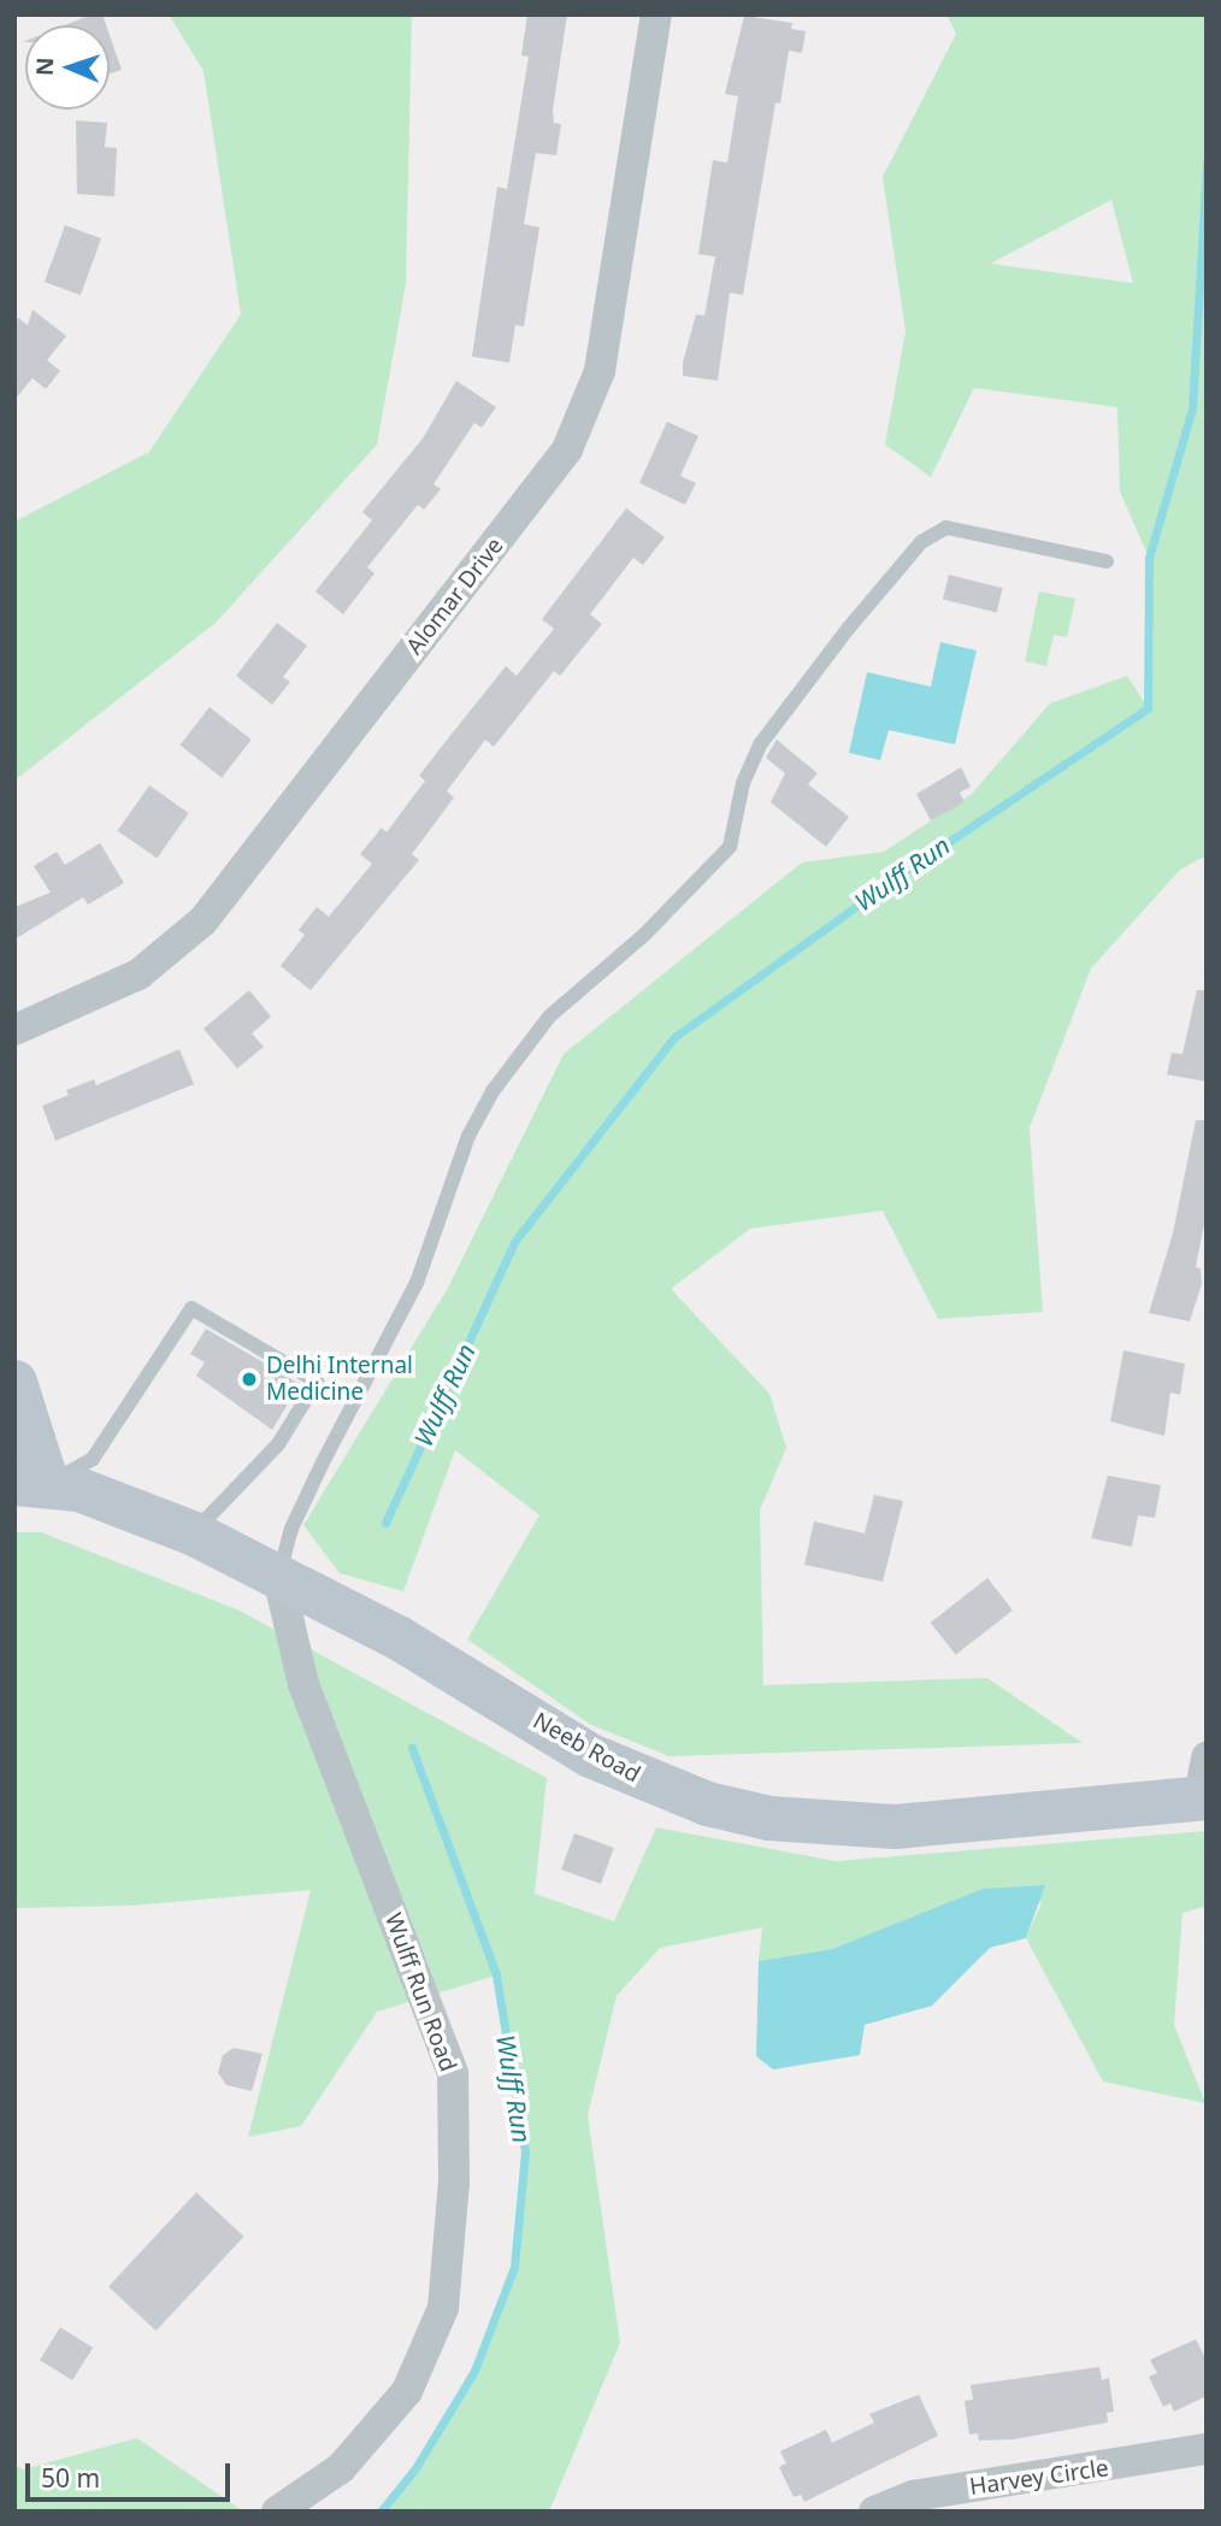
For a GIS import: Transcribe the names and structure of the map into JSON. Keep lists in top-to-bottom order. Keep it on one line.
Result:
{"streets":{"street":["Alomar Drive","Neeb Road","Wulff Run Road","Harvey Circle"]},"crossings":[["Neeb Road","Wulff Run Road"]],"water":["Wulff Run"],"places":["Delhi Internal Medicine"],"scale_bar":"50 m","north":"left"}
